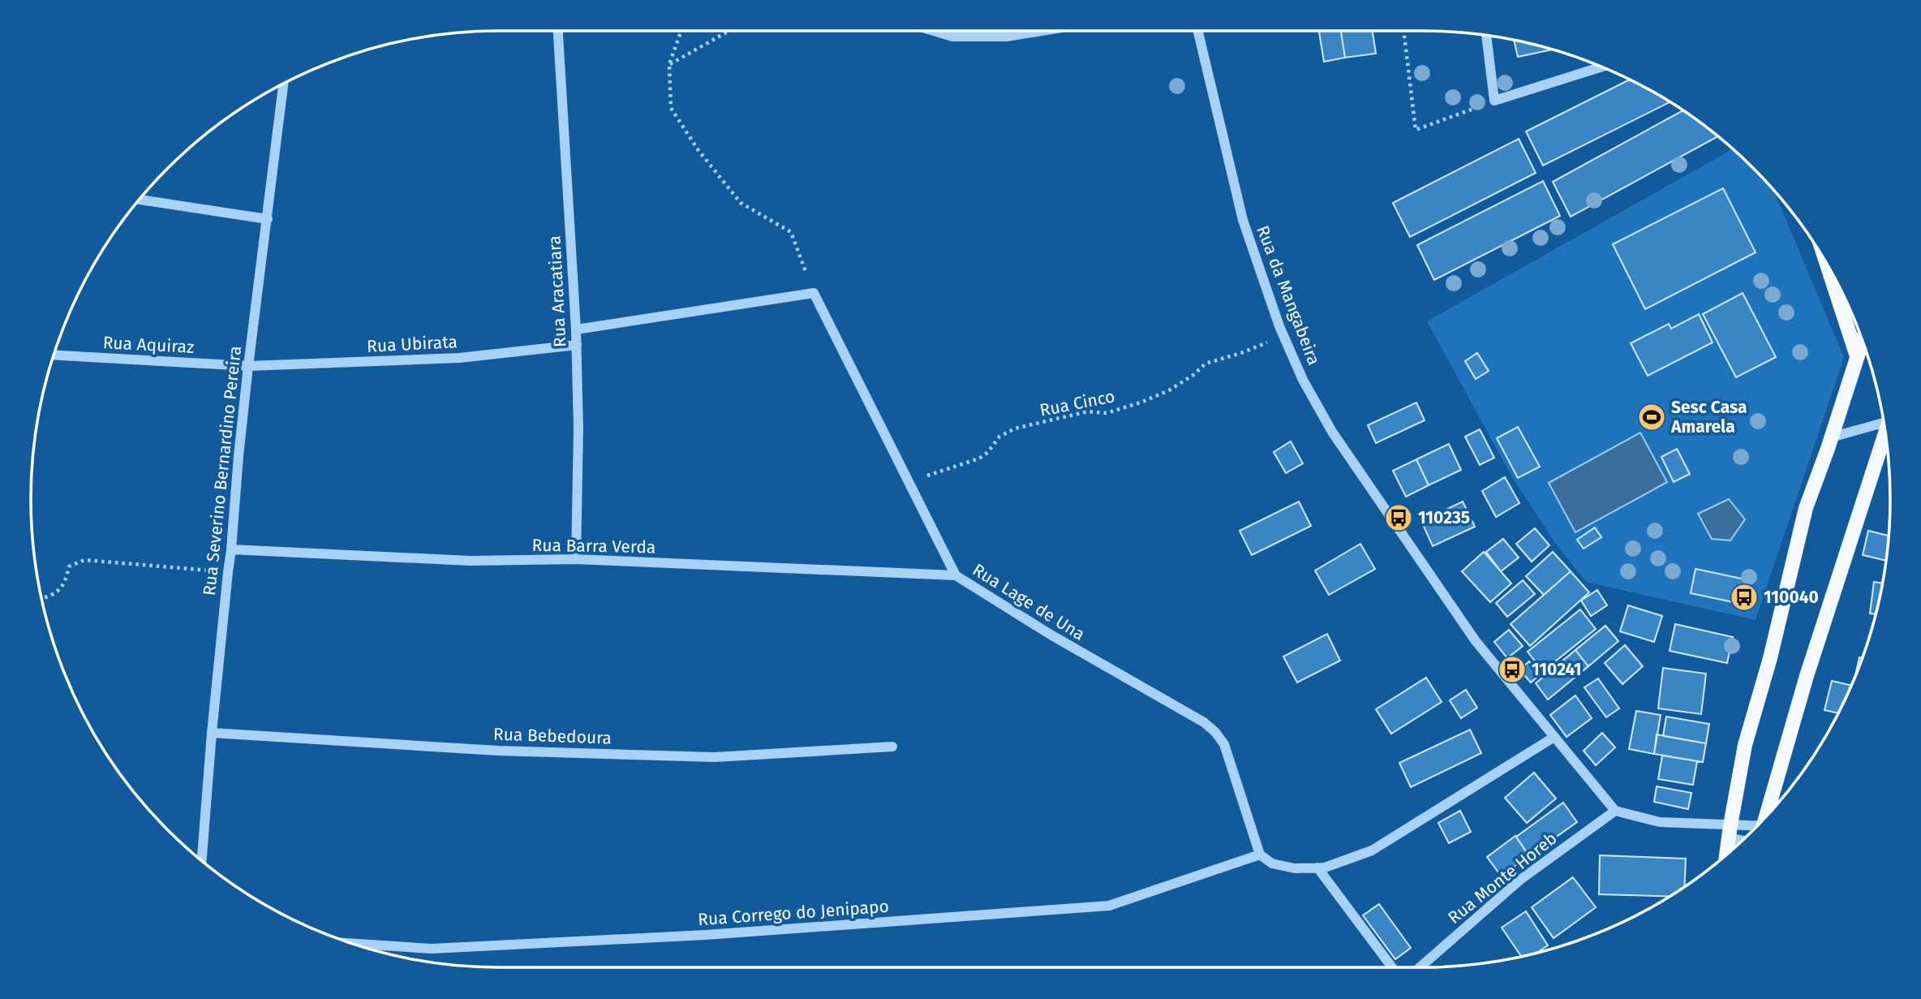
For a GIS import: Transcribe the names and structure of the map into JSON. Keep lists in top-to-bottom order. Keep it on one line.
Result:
{"streets":{"street":["Rua Aracatiara","Rua da Mangabeira","Rua Ubirata","Rua Aquiraz","Rua Severino Bernardino Pereira","Rua Barra Verda","Rua Lage de Una","Rua Bebedoura","Rua Monte Horeb","Rua Corrego do Jenipapo"],"path":["Rua Cinco"]},"crossings":[["Rua Aracatiara","Rua Ubirata"],["Rua Aracatiara","Rua Barra Verda"],["Rua da Mangabeira","Rua Cinco"],["Rua da Mangabeira","Rua Monte Horeb"],["Rua Ubirata","Rua Aquiraz"],["Rua Ubirata","Rua Severino Bernardino Pereira"],["Rua Aquiraz","Rua Severino Bernardino Pereira"],["Rua Cinco","Rua Lage de Una"],["Rua Severino Bernardino Pereira","Rua Barra Verda"],["Rua Severino Bernardino Pereira","Rua Bebedoura"],["Rua Barra Verda","Rua Lage de Una"],["Rua Lage de Una","Rua Corrego do Jenipapo"]],"places":{"sports":["Sesc Casa Amarela"],"bus stop":["110235","110040","110241"]}}
